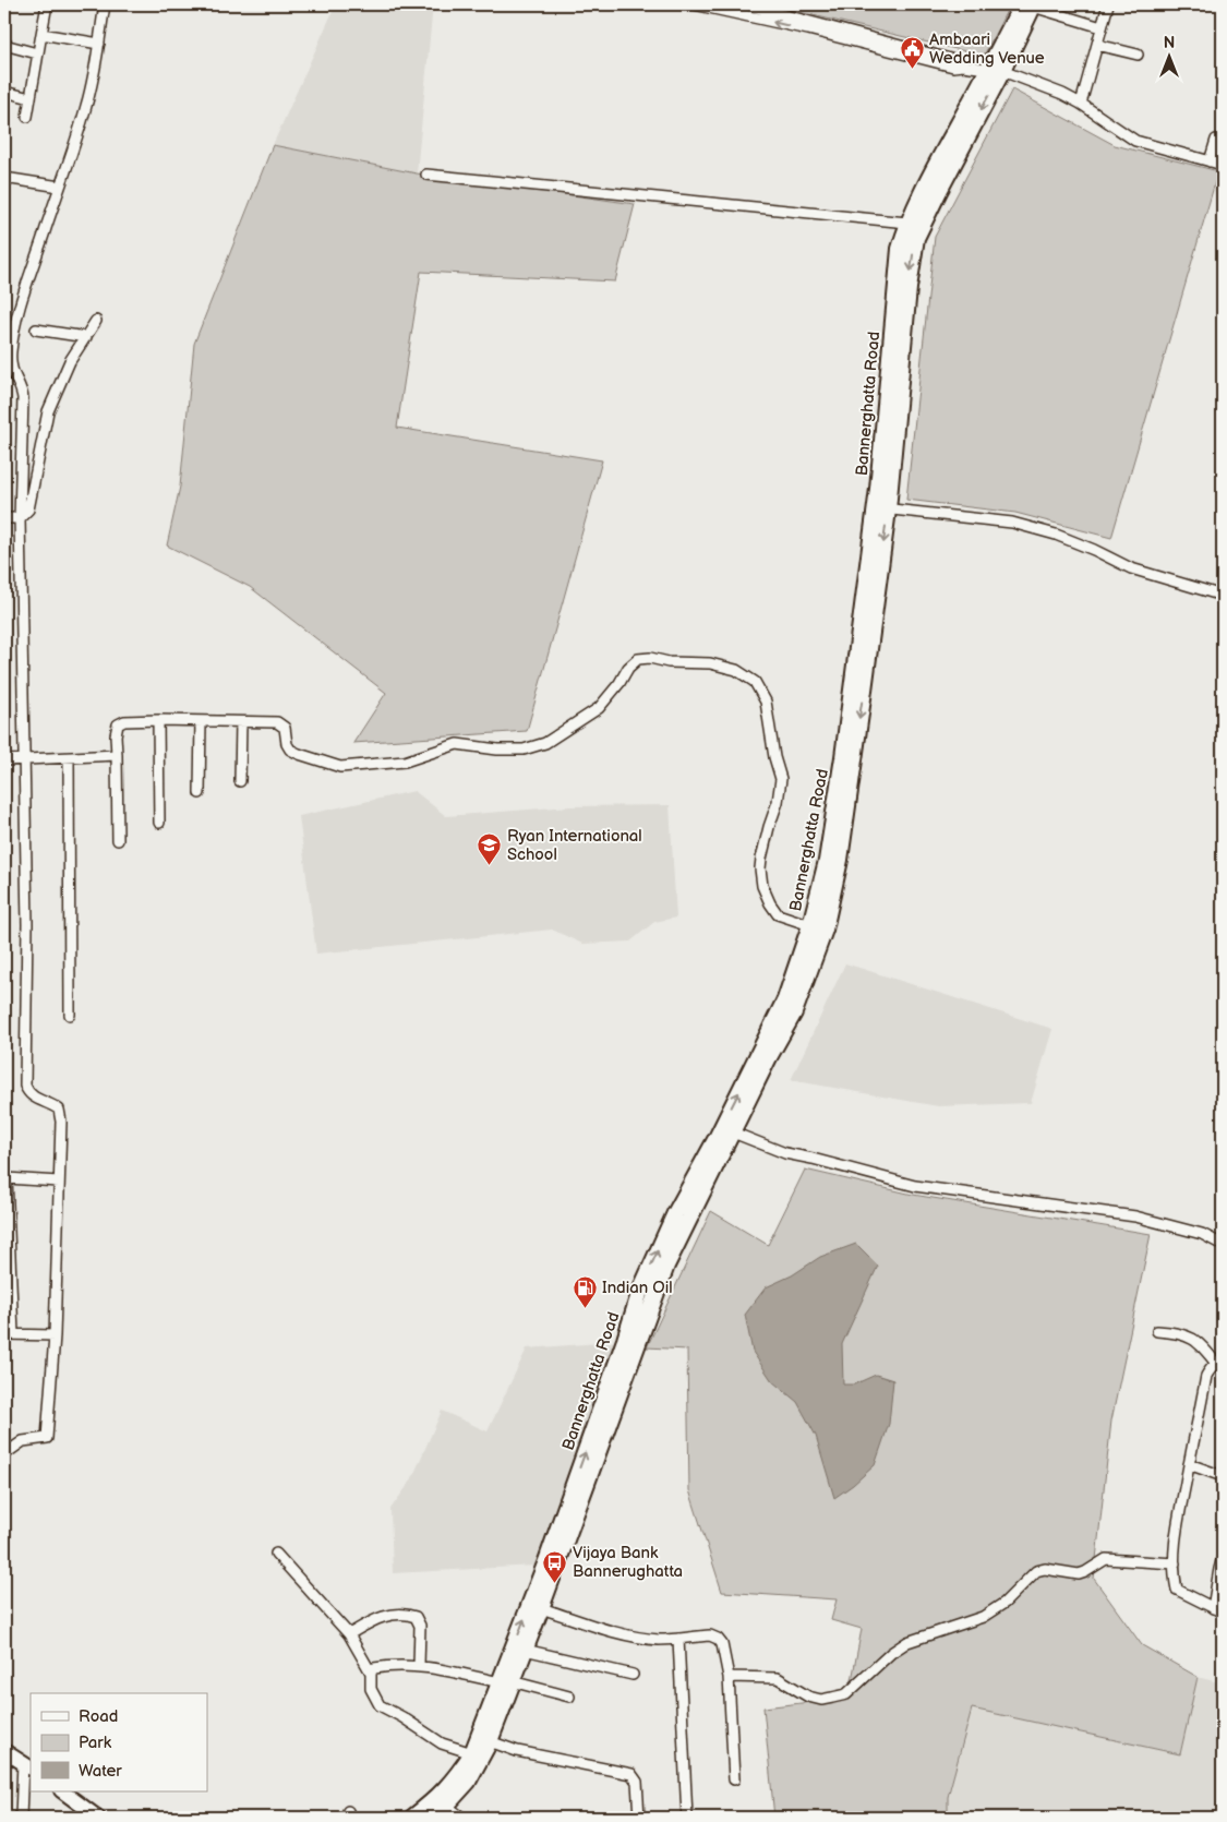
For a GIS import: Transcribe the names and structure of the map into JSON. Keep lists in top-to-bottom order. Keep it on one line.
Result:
{"streets":{"main road":["Bannerghatta Road"]},"places":{"public building":["Ambaari Wedding Venue"],"school or university":["Ryan International School"],"fuel station":["Indian Oil"],"bus stop":["Vijaya Bank Bannerughatta"]},"legend":["Road","Park","Water"],"north":"top"}
